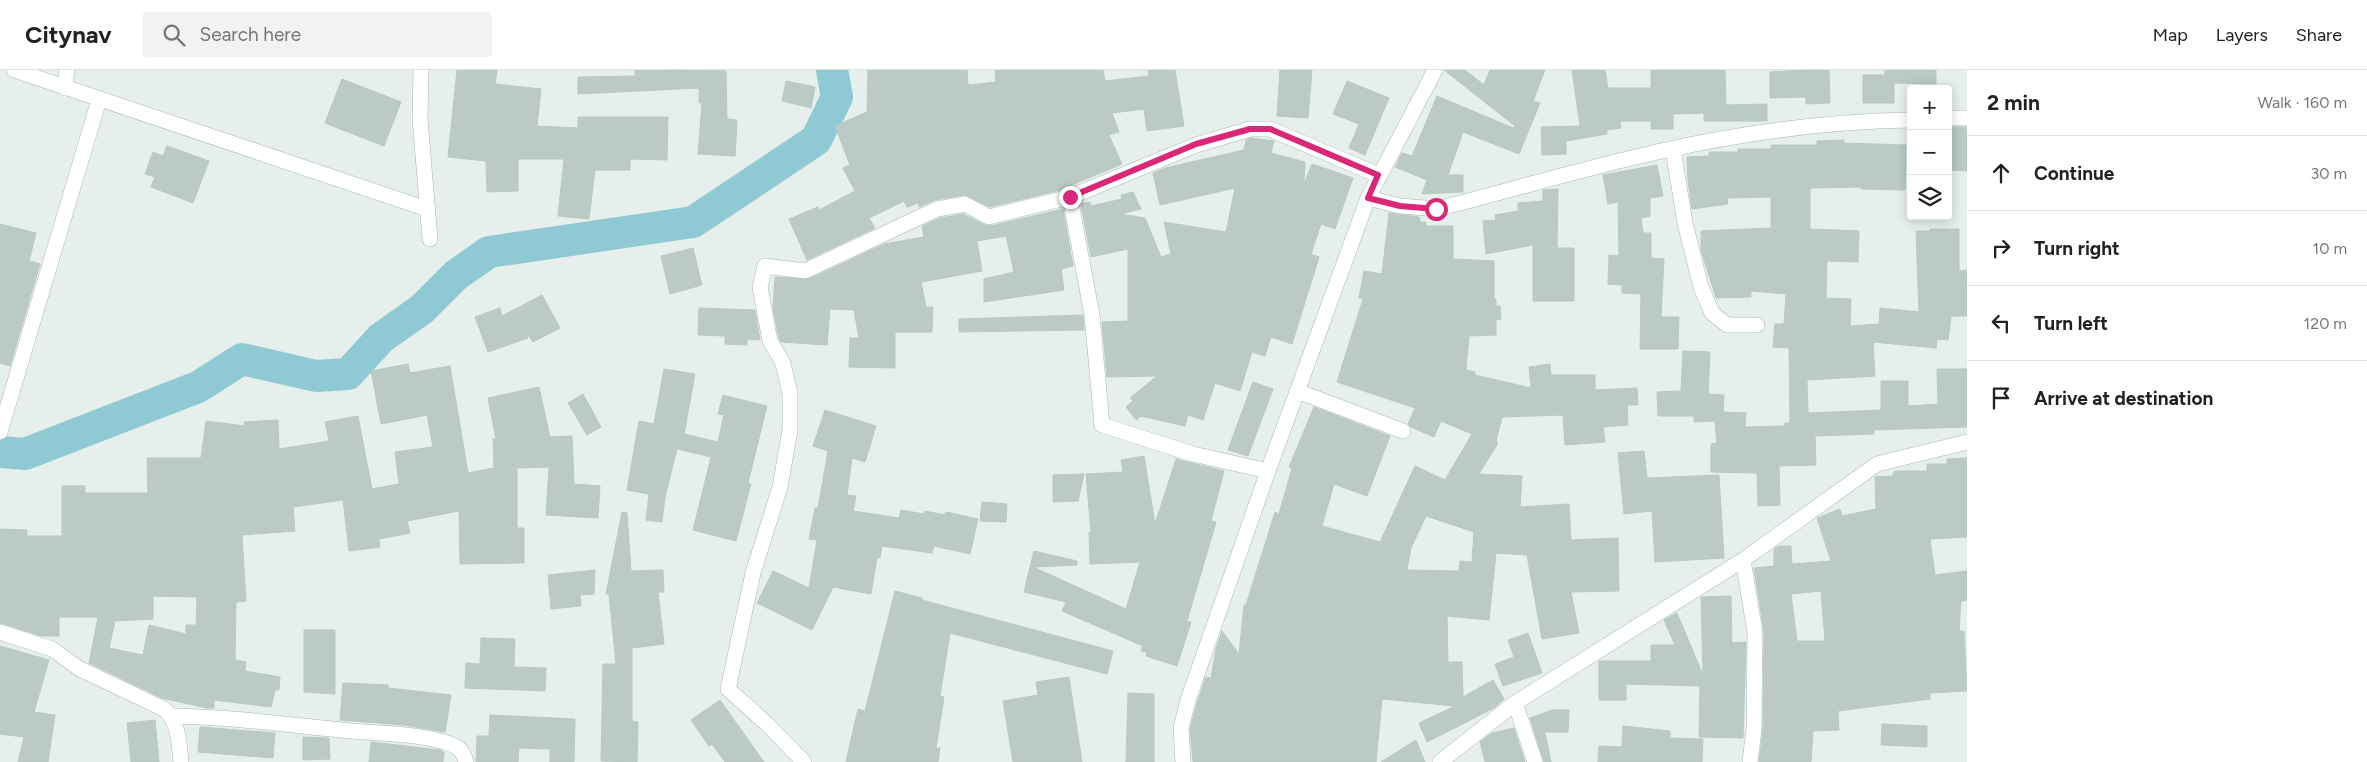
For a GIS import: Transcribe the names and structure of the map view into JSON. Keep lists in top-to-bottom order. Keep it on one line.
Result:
{"page":{"header":"Citynav","search":"Search here","nav":["Map","Layers","Share"],"heading":["2 min","Walk · 160 m"],"map_buttons":["+","−"],"list":[["Continue","30 m"],["Turn right","10 m"],["Turn left","120 m"],"Arrive at destination"]}}
